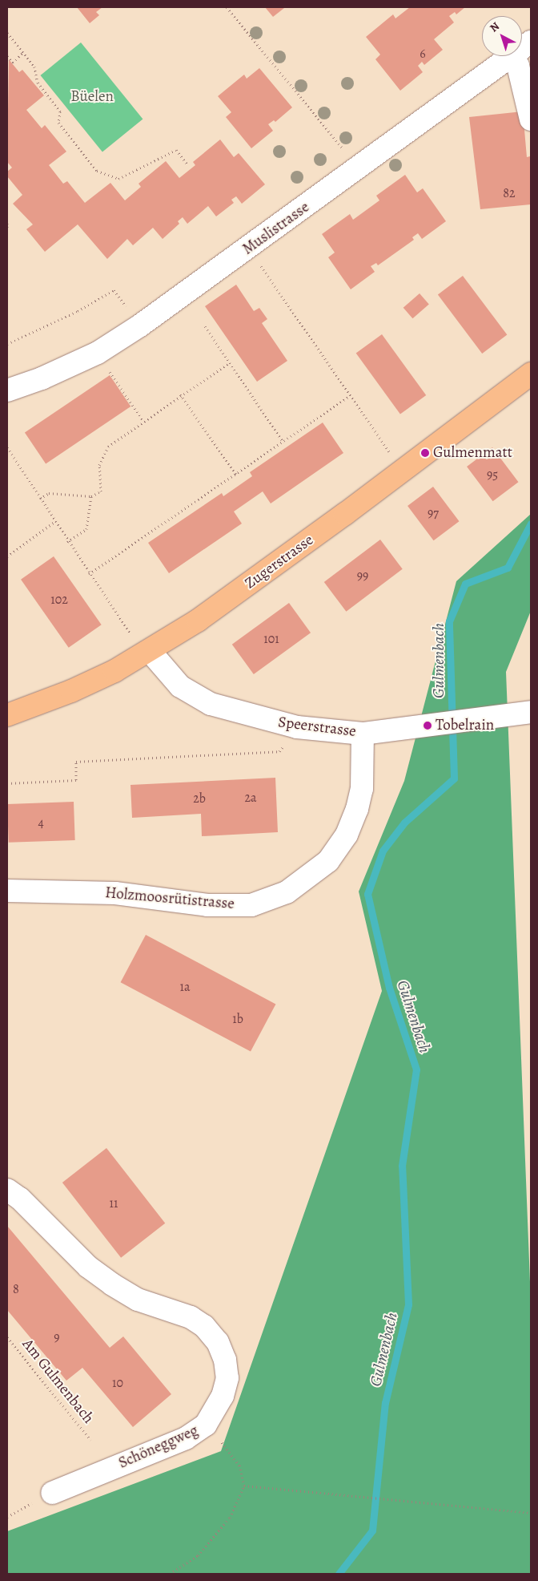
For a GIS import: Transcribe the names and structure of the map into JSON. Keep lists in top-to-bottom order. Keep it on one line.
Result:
{"streets":{"main road":["Zugerstrasse"],"street":["Muslistrasse","Speerstrasse","Holzmoosrütistrasse","Schöneggweg"],"path":["Am Gulmenbach"]},"crossings":[["Zugerstrasse","Speerstrasse"],["Speerstrasse","Holzmoosrütistrasse"]],"water":["Gulmenbach"],"parks":["Büelen"],"places":["Gulmenmatt","Tobelrain"],"house_numbers":["6","82","95","97","99","102","101","2a","2b","4","1a","1b","11","8","9","10"],"north":"top left"}
